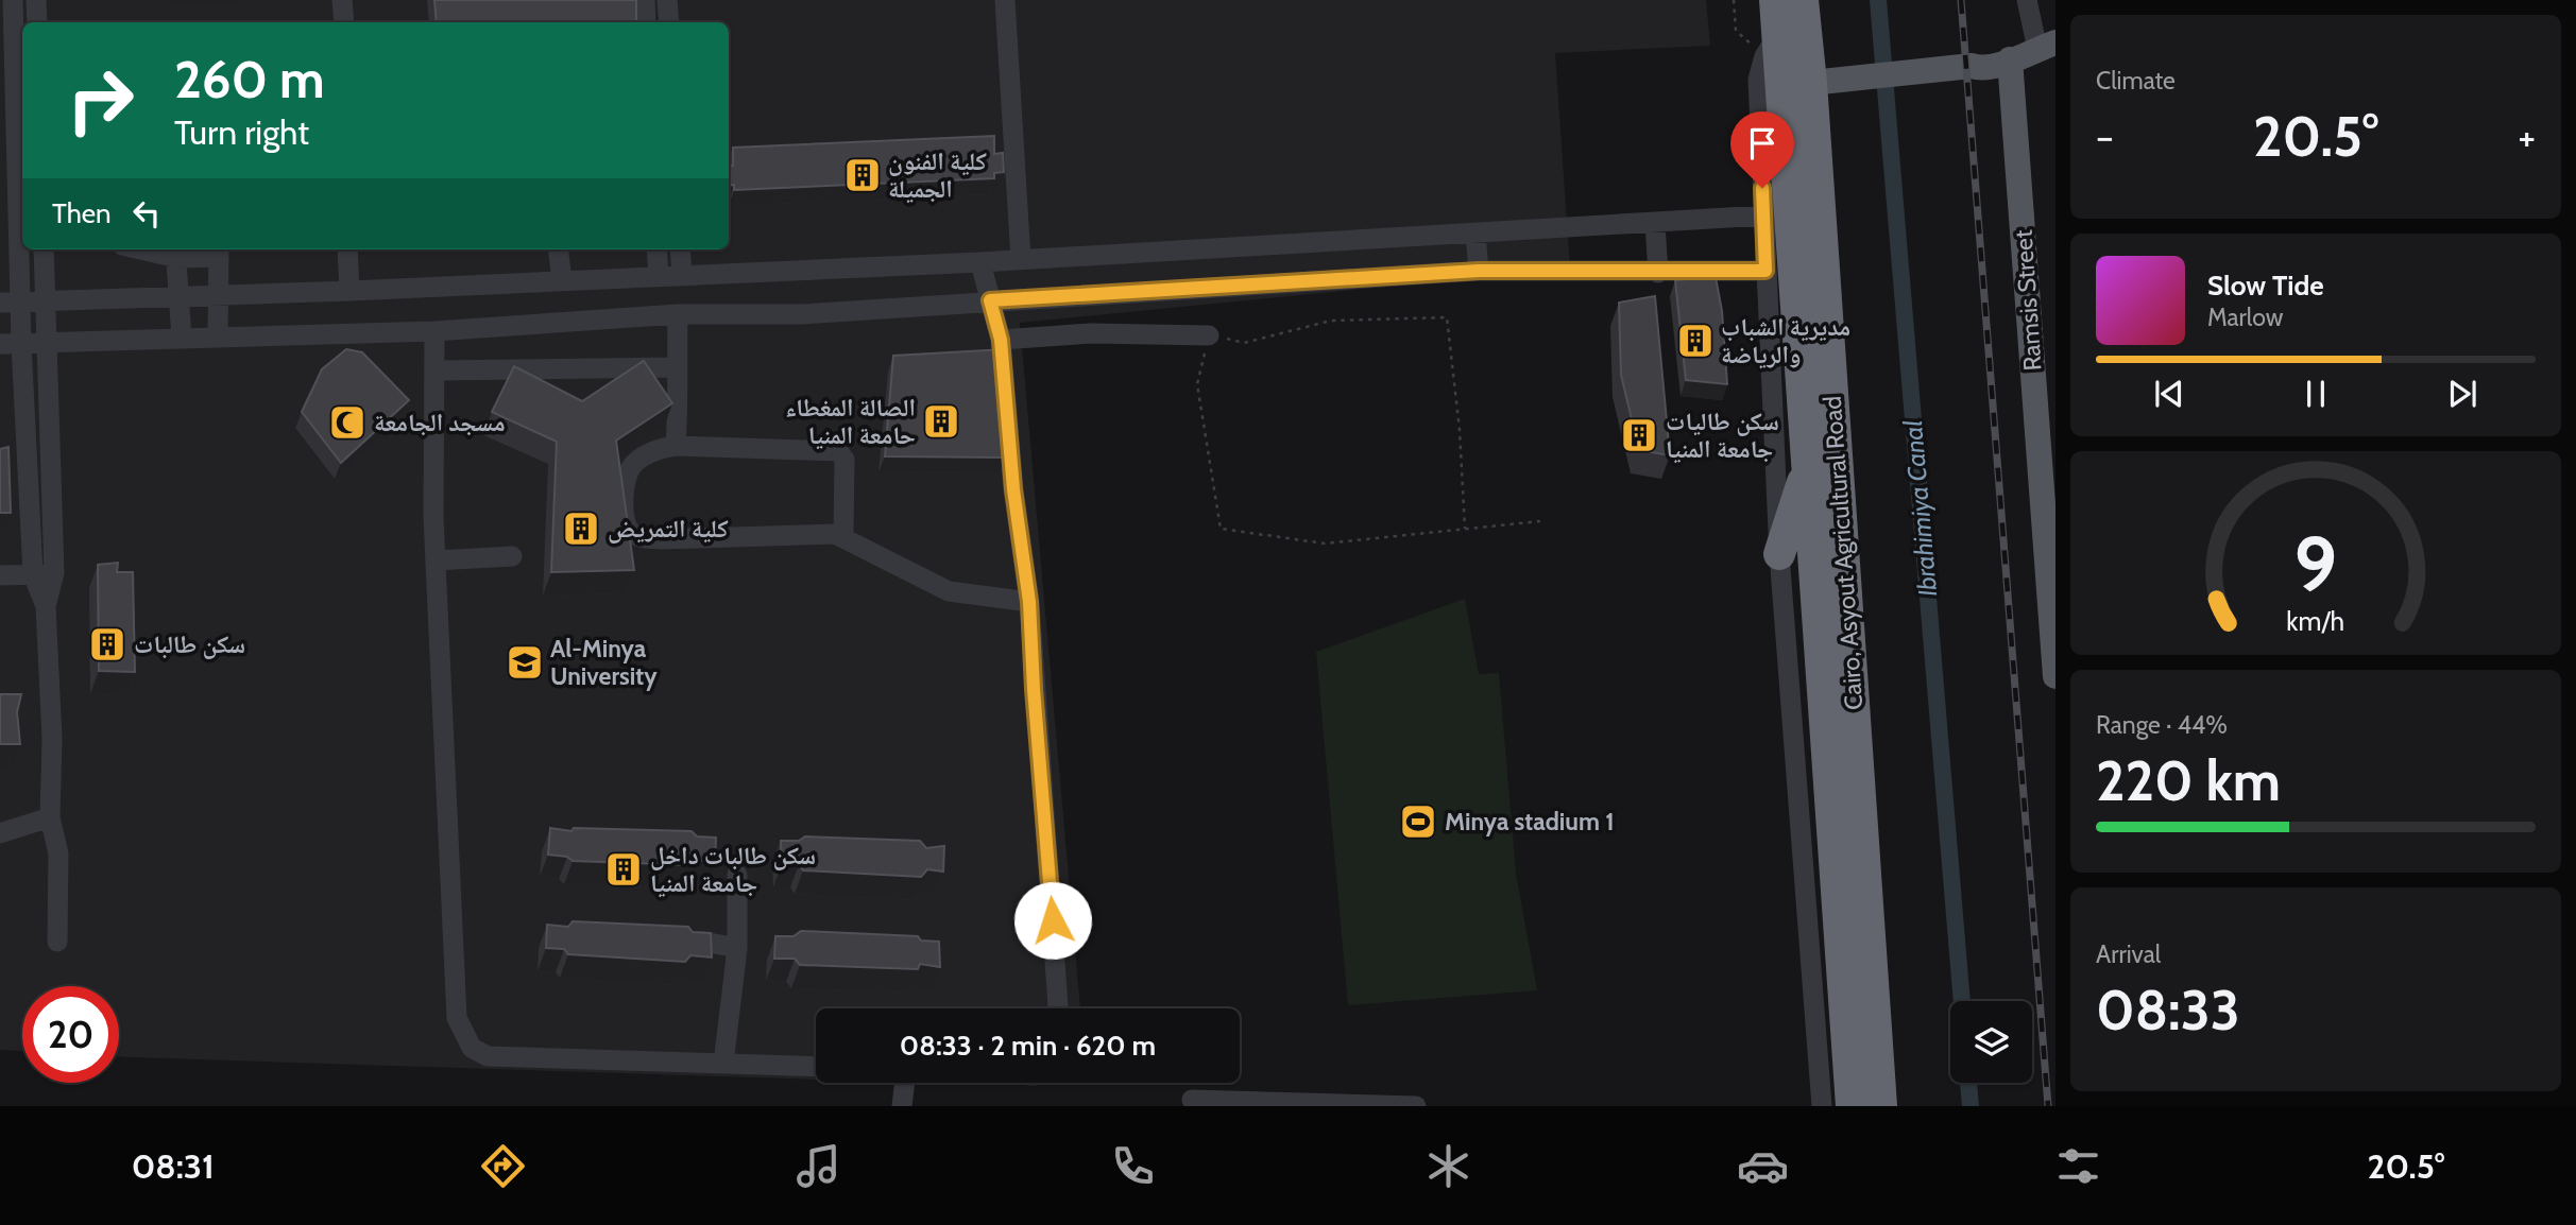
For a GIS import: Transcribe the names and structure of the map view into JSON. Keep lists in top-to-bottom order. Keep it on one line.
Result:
{"streets":{"highway":["Cairo, Asyout Agricultural Road"],"main road":["Ramsis Street"]},"water":["Ibrahimiya Canal"],"places":{"building":["كلية الفنون الجميلة","مديرية الشباب والرياضة","الصالة المغطاء حامعة المنيا","سكن طاليات جامعة المنيا","كلية التمريض","سكن طالبات","سكن طالبات داخل جامعة المنيا"],"mosque":["مسجد الجامعة"],"school or university":["Al-Minya University"],"sports":["Minya stadium 1"]},"page":{"tile":["Climate",["Range · 44%","220 km"],["Arrival","08:33"]],"turn":["260 m","Turn right"],"heat":["−","20.5°","+"],"then":"Then","song":["Slow Tide","Marlow"],"limit":"20","trip":"08:33 · 2 min · 620 m","tabs":["08:31","20.5°"],"gauge":["9","km/h"]}}
